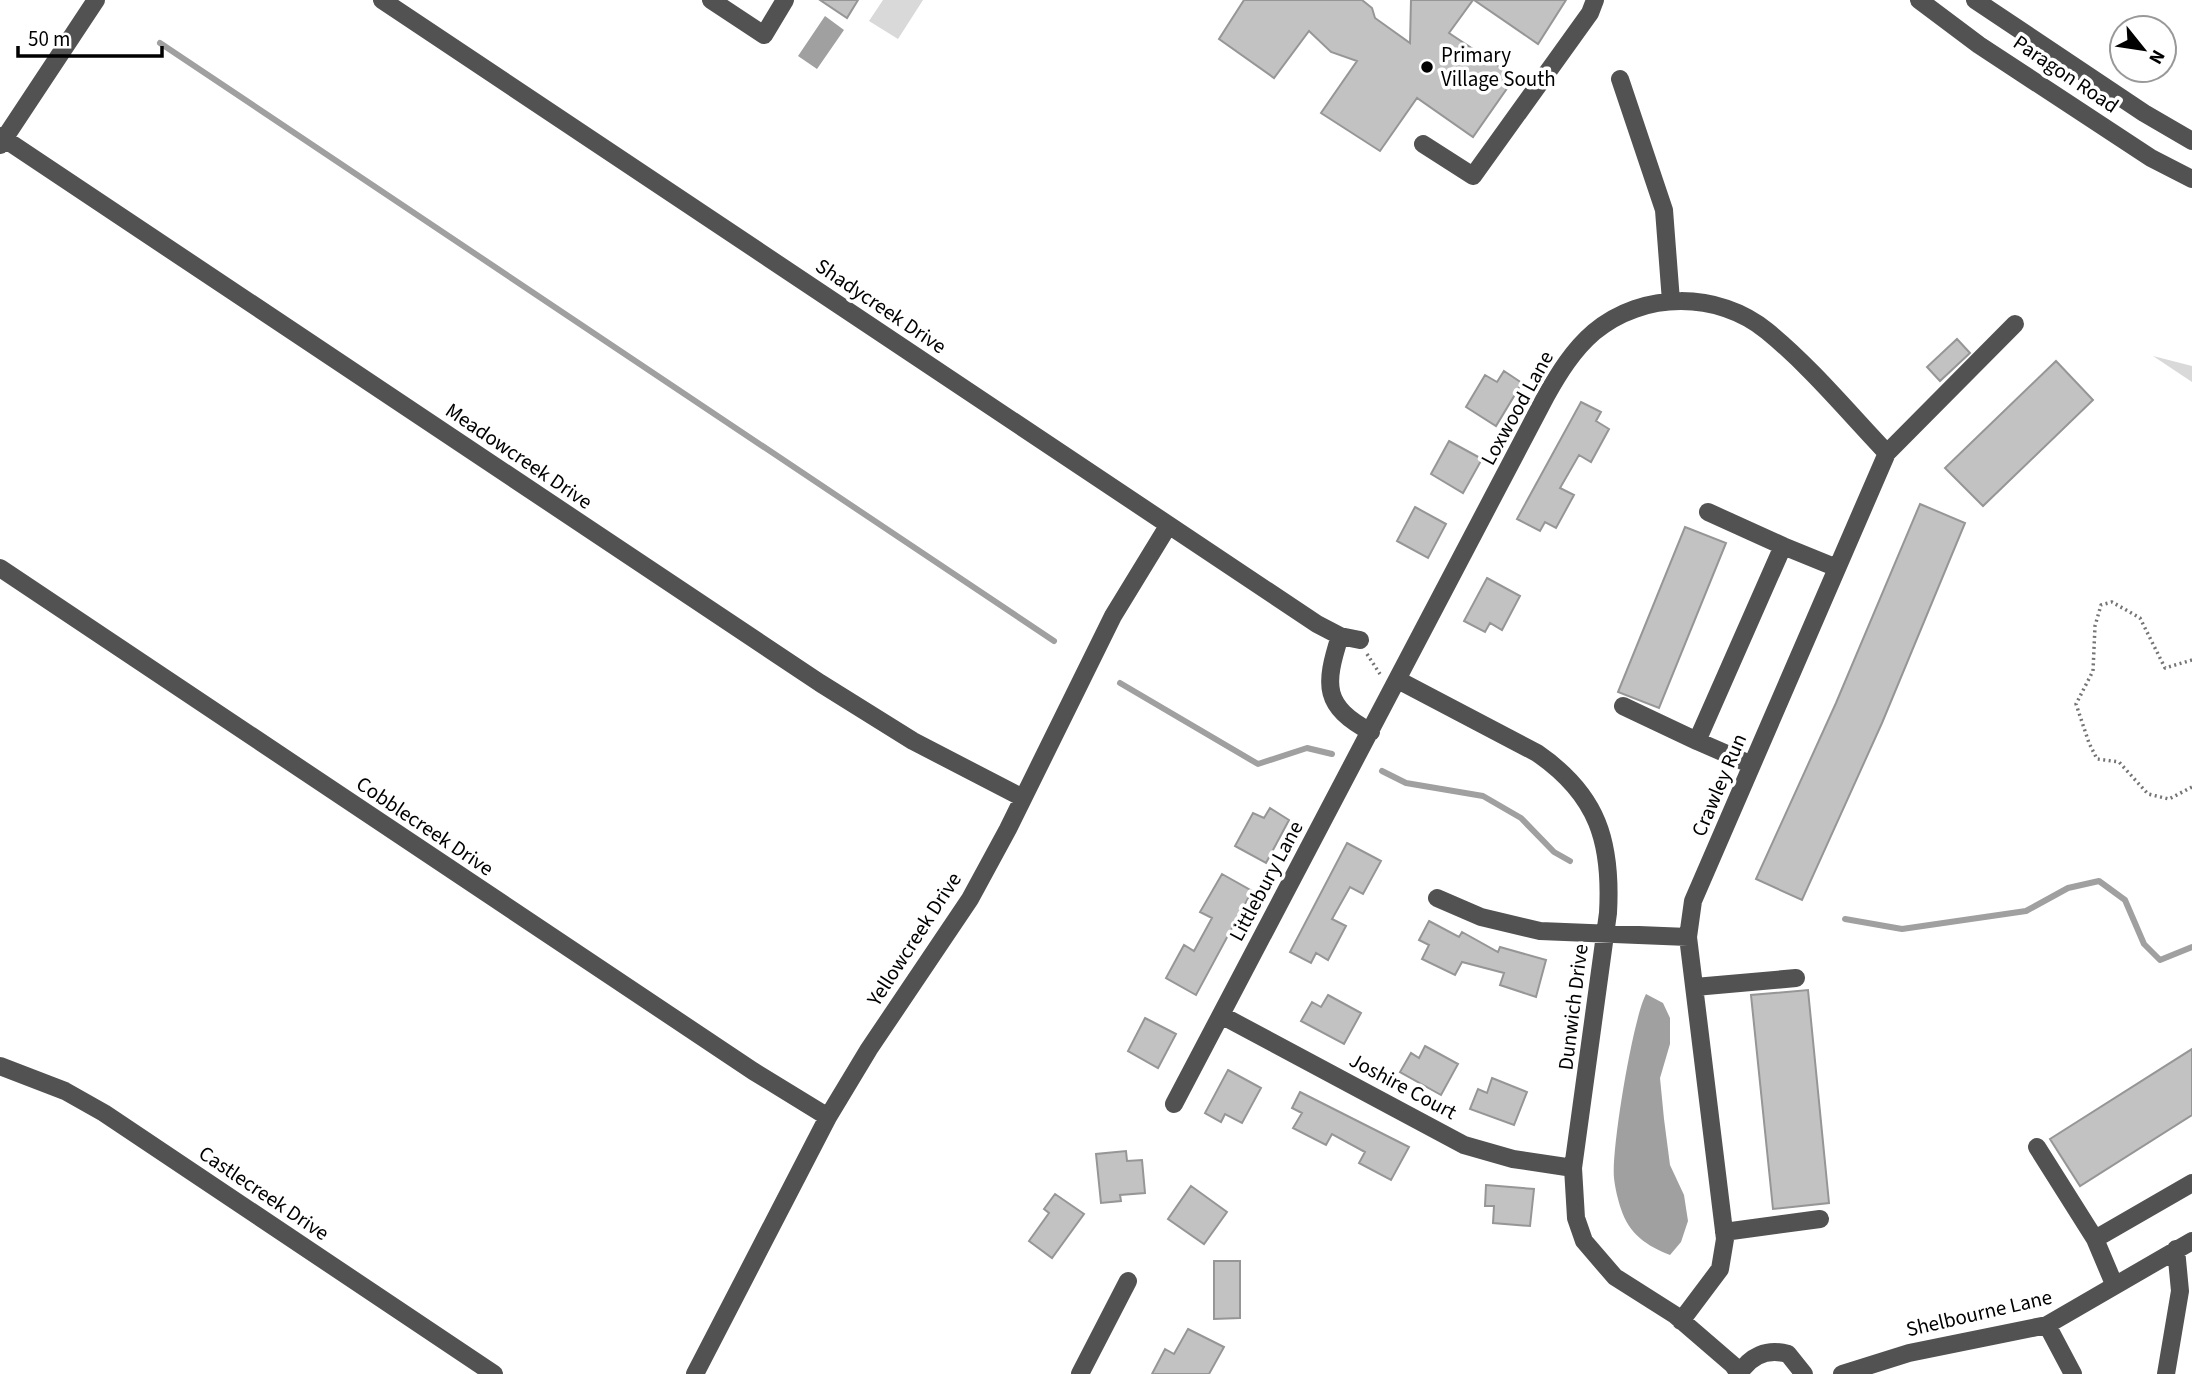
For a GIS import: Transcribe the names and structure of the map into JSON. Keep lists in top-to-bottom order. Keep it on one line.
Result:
{"streets":{"street":["Paragon Road","Shadycreek Drive","Loxwood Lane","Meadowcreek Drive","Crawley Run","Cobblecreek Drive","Littlebury Lane","Yellowcreek Drive","Dunwich Drive","Joshire Court","Castlecreek Drive","Shelbourne Lane"]},"crossings":[["Shadycreek Drive","Yellowcreek Drive"],["Loxwood Lane","Crawley Run"],["Loxwood Lane","Littlebury Lane"],["Loxwood Lane","Dunwich Drive"],["Meadowcreek Drive","Yellowcreek Drive"],["Crawley Run","Dunwich Drive"],["Cobblecreek Drive","Yellowcreek Drive"],["Littlebury Lane","Dunwich Drive"],["Littlebury Lane","Joshire Court"],["Dunwich Drive","Joshire Court"]],"places":["Primary Village South"],"scale_bar":"50 m","north":"bottom right"}
